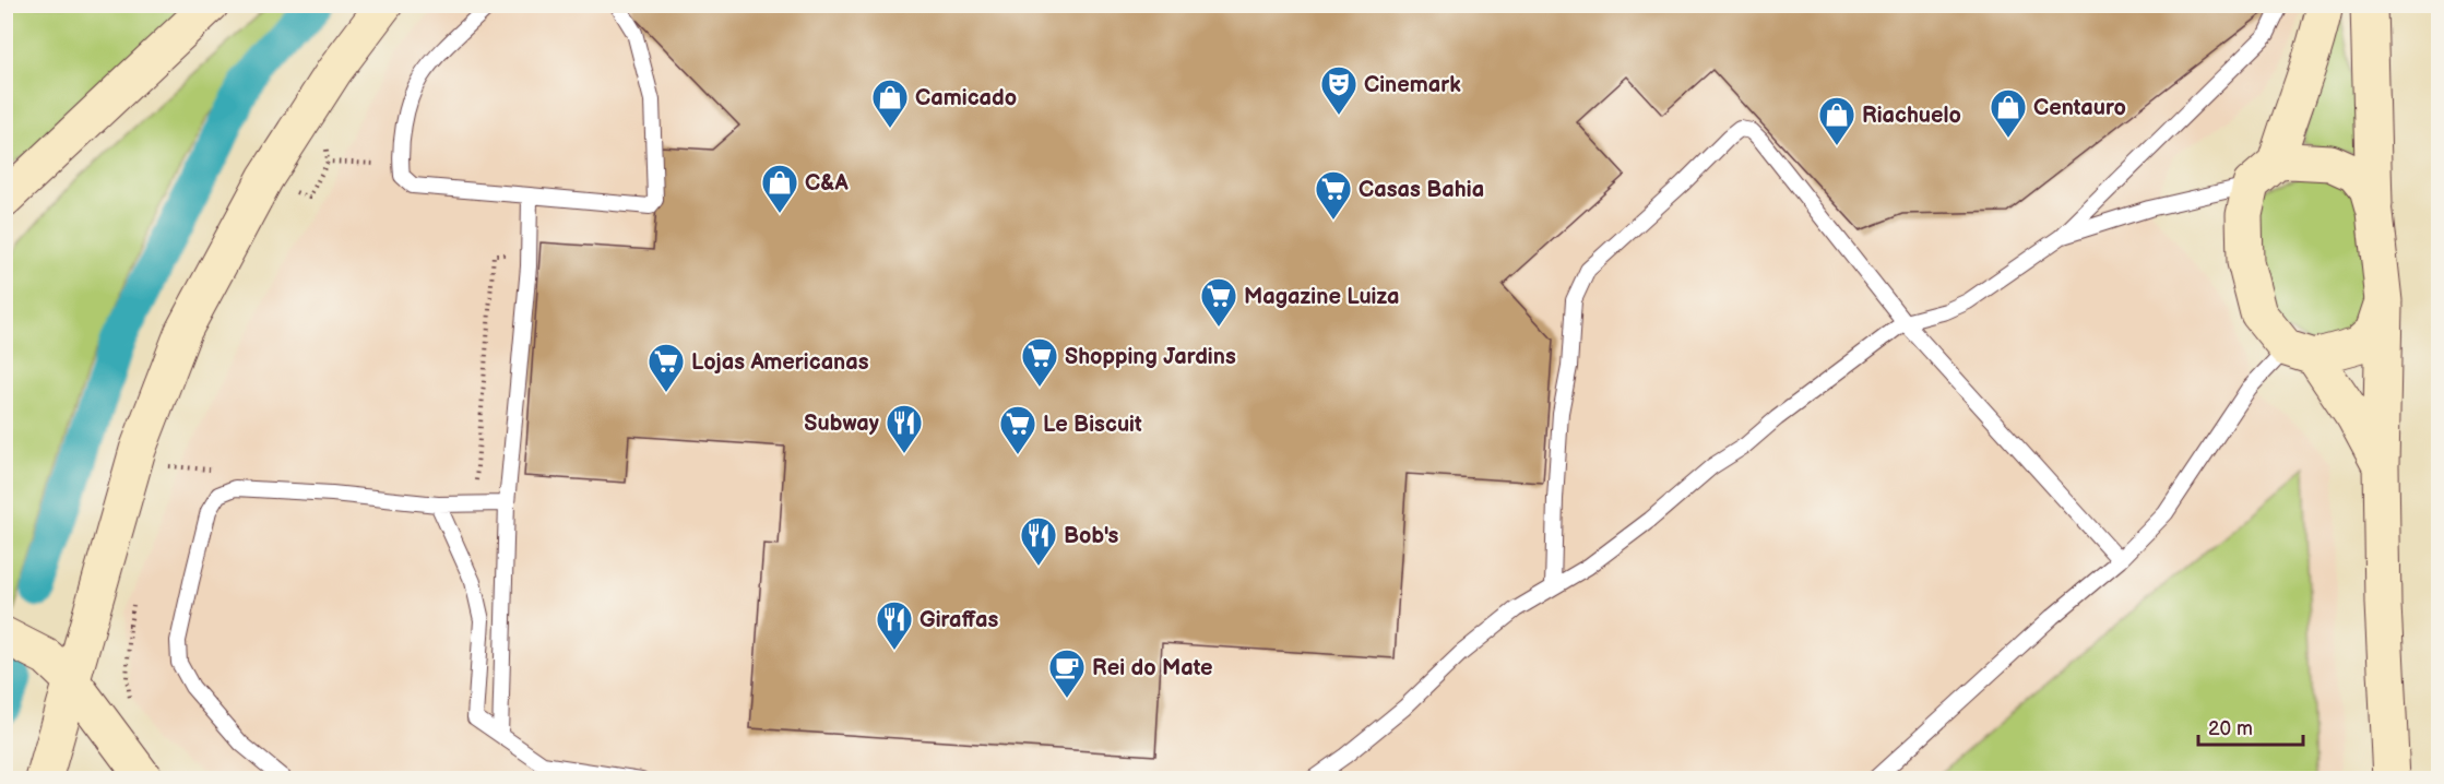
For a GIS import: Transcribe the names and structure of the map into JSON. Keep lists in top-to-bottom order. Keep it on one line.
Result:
{"places":{"theatre":["Cinemark"],"shop":["Camicado","Centauro","Riachuelo","C&A"],"supermarket":["Casas Bahia","Magazine Luiza","Shopping Jardins","Lojas Americanas","Le Biscuit"],"restaurant":["Subway","Bob's","Giraffas"],"cafe":["Rei do Mate"]},"scale_bar":"20 m"}
